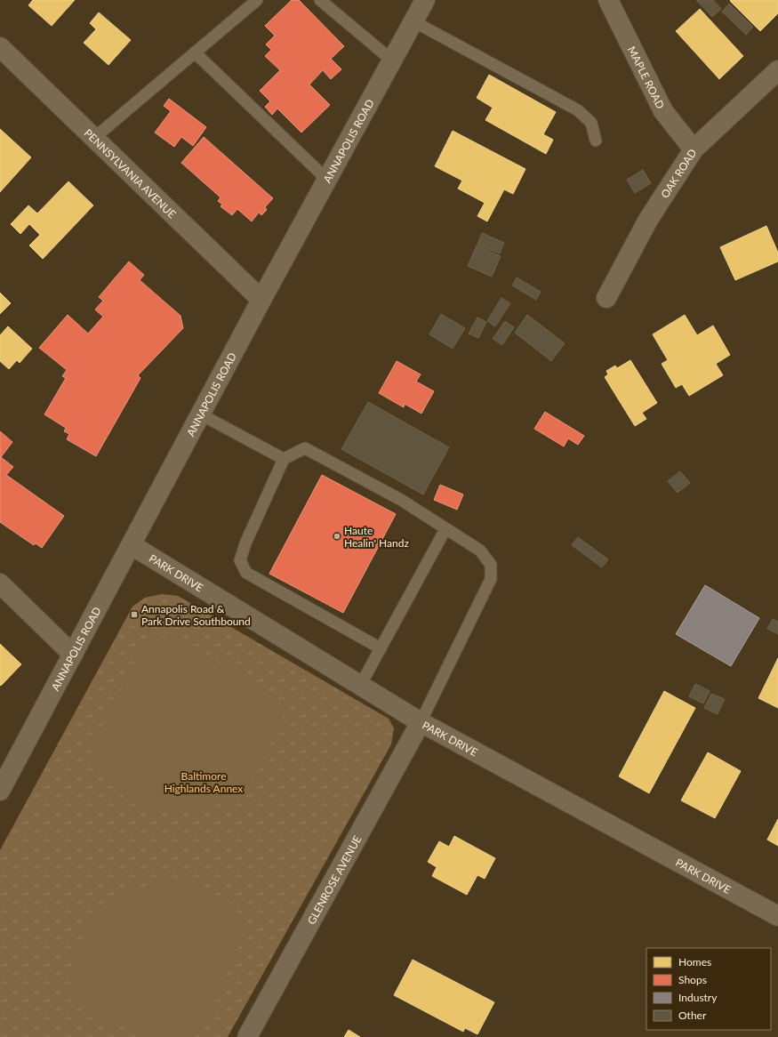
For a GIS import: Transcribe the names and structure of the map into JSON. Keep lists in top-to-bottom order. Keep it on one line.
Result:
{"streets":{"street":["MAPLE ROAD","ANNAPOLIS ROAD","PENNSYLVANIA AVENUE","OAK ROAD","PARK DRIVE","GLENROSE AVENUE"]},"crossings":[["MAPLE ROAD","OAK ROAD"],["ANNAPOLIS ROAD","PENNSYLVANIA AVENUE"],["ANNAPOLIS ROAD","PARK DRIVE"],["PARK DRIVE","GLENROSE AVENUE"]],"parks":["Baltimore Highlands Annex"],"places":{"other":["Haute Healin' Handz"],"transit":["Annapolis Road & Park Drive Southbound"]},"legend":["Homes","Shops","Industry","Other"]}
